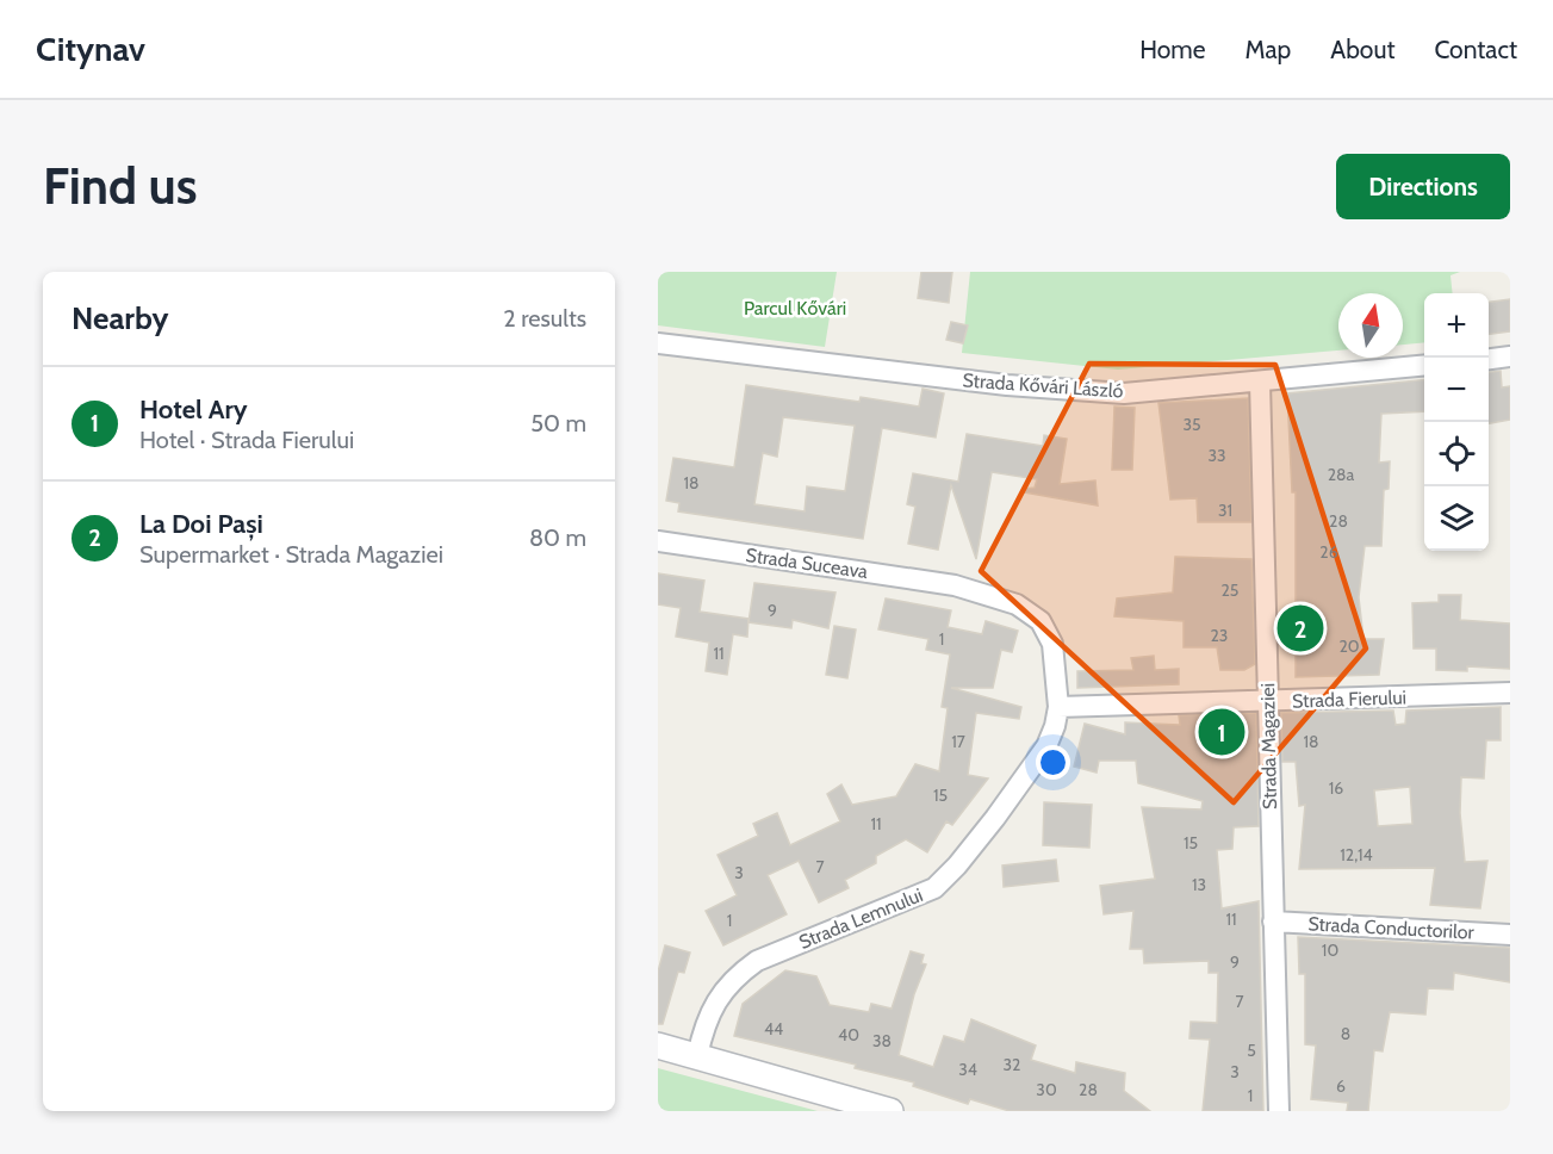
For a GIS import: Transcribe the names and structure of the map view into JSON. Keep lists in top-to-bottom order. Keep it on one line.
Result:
{"streets":{"street":["Strada Kővári László","Strada Suceava","Strada Fierului","Strada Magaziei","Strada Lemnului","Strada Conductorilor"]},"crossings":[["Strada Kővári László","Strada Magaziei"],["Strada Suceava","Strada Lemnului"],["Strada Fierului","Strada Magaziei"],["Strada Fierului","Strada Lemnului"],["Strada Magaziei","Strada Conductorilor"]],"parks":["Parcul Kővári"],"house_numbers":["35","33","28a","18","31","28","26","25","9","23","1","20","11","17","18","16","15","11","15","12,14","7","3","13","11","1","10","9","7","44","8","40","38","5","32","34","3","6","30","28","1"],"north":"top","page":{"header":"Citynav","nav":["Home","Map","About","Contact"],"buttons":"Directions","title":"Find us","heading":["Nearby","2 results"],"map_buttons":["+","−"],"list":[{"mark":"1","name":"Hotel Ary","note":"Hotel · Strada Fierului","value":"50 m"},{"mark":"2","name":"La Doi Pași","note":"Supermarket · Strada Magaziei","value":"80 m"}],"pins":["2","1"]}}
